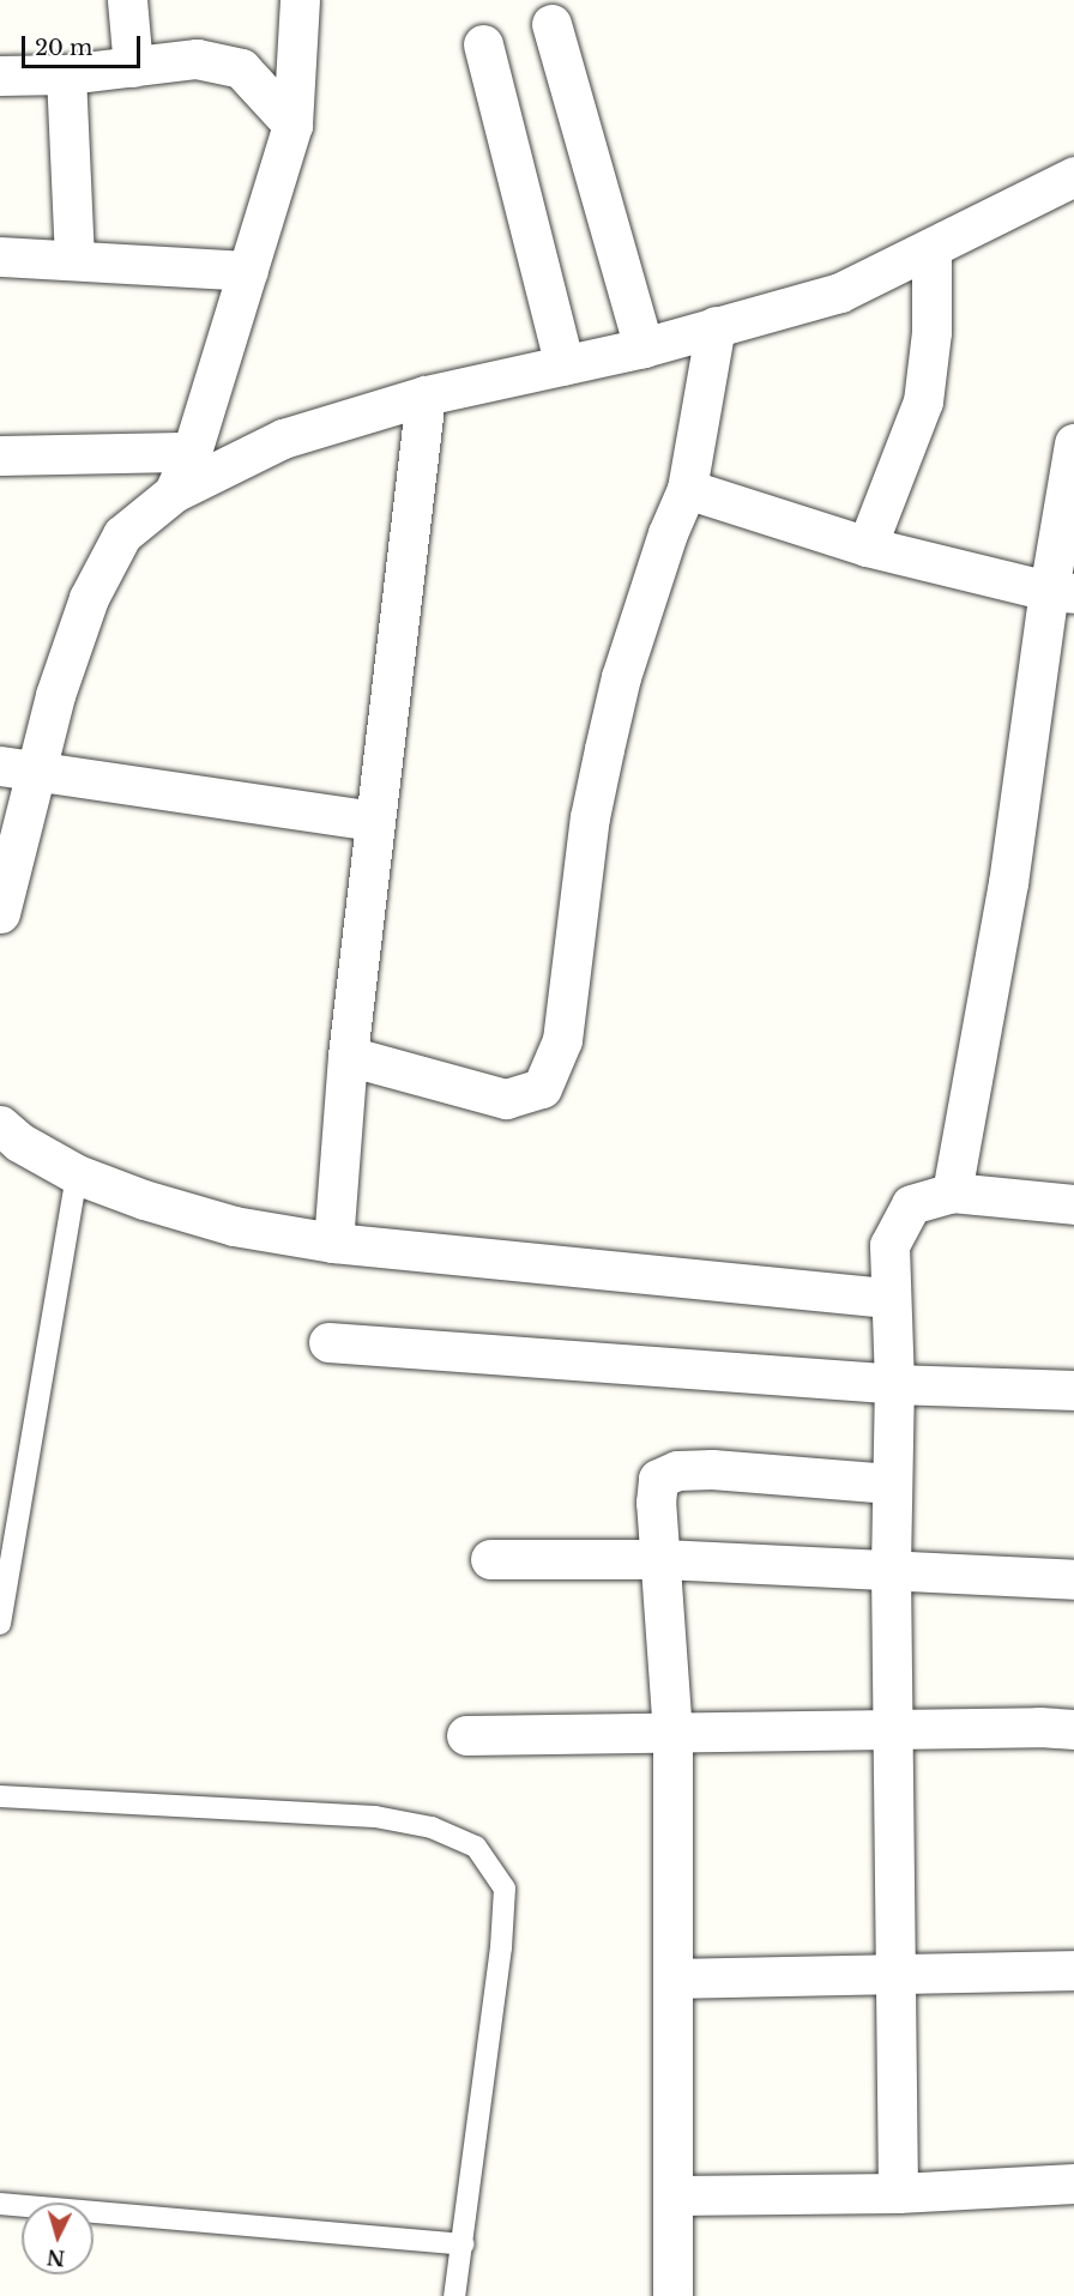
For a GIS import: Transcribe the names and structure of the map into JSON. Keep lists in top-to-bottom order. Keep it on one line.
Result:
{"scale_bar":"20 m","north":"bottom"}
